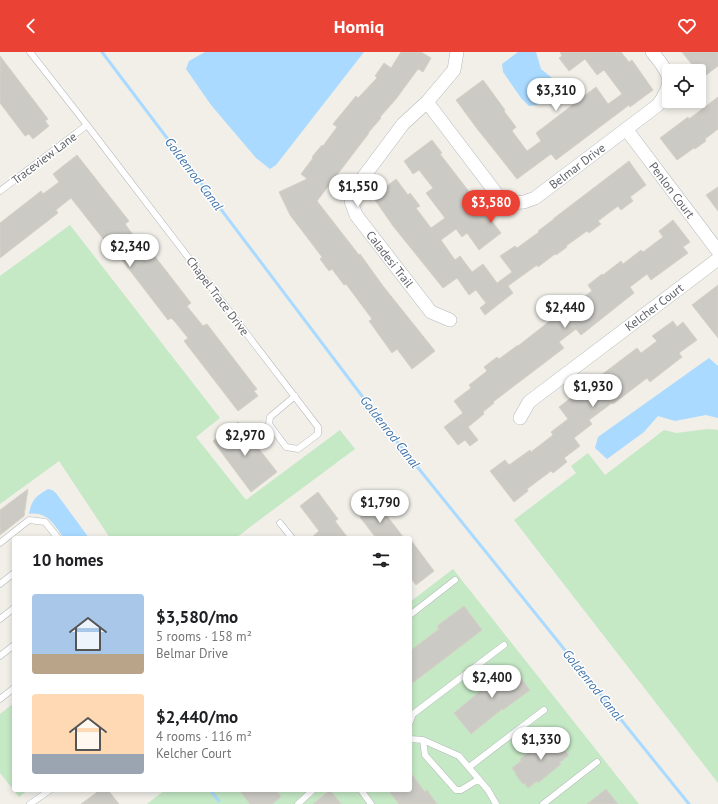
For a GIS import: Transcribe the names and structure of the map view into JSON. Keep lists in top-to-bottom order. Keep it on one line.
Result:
{"streets":{"street":["Belmar Drive","Penlon Court","Caladesi Trail","Kelcher Court"],"lane":["Traceview Lane","Chapel Trace Drive"]},"crossings":[["Traceview Lane","Chapel Trace Drive"],["Belmar Drive","Penlon Court"],["Belmar Drive","Caladesi Trail"]],"water":["Goldenrod Canal"],"page":{"header":"Homiq","price":["$3,310","$1,550","$3,580","$2,340","$2,440","$1,930","$2,970","$1,790","$2,400","$1,330"],"heading":"10 homes","list":[{"name":"$3,580/mo","note":"5 rooms · 158 m² · Belmar Drive"},{"name":"$2,440/mo","note":"4 rooms · 116 m² · Kelcher Court"}]}}
